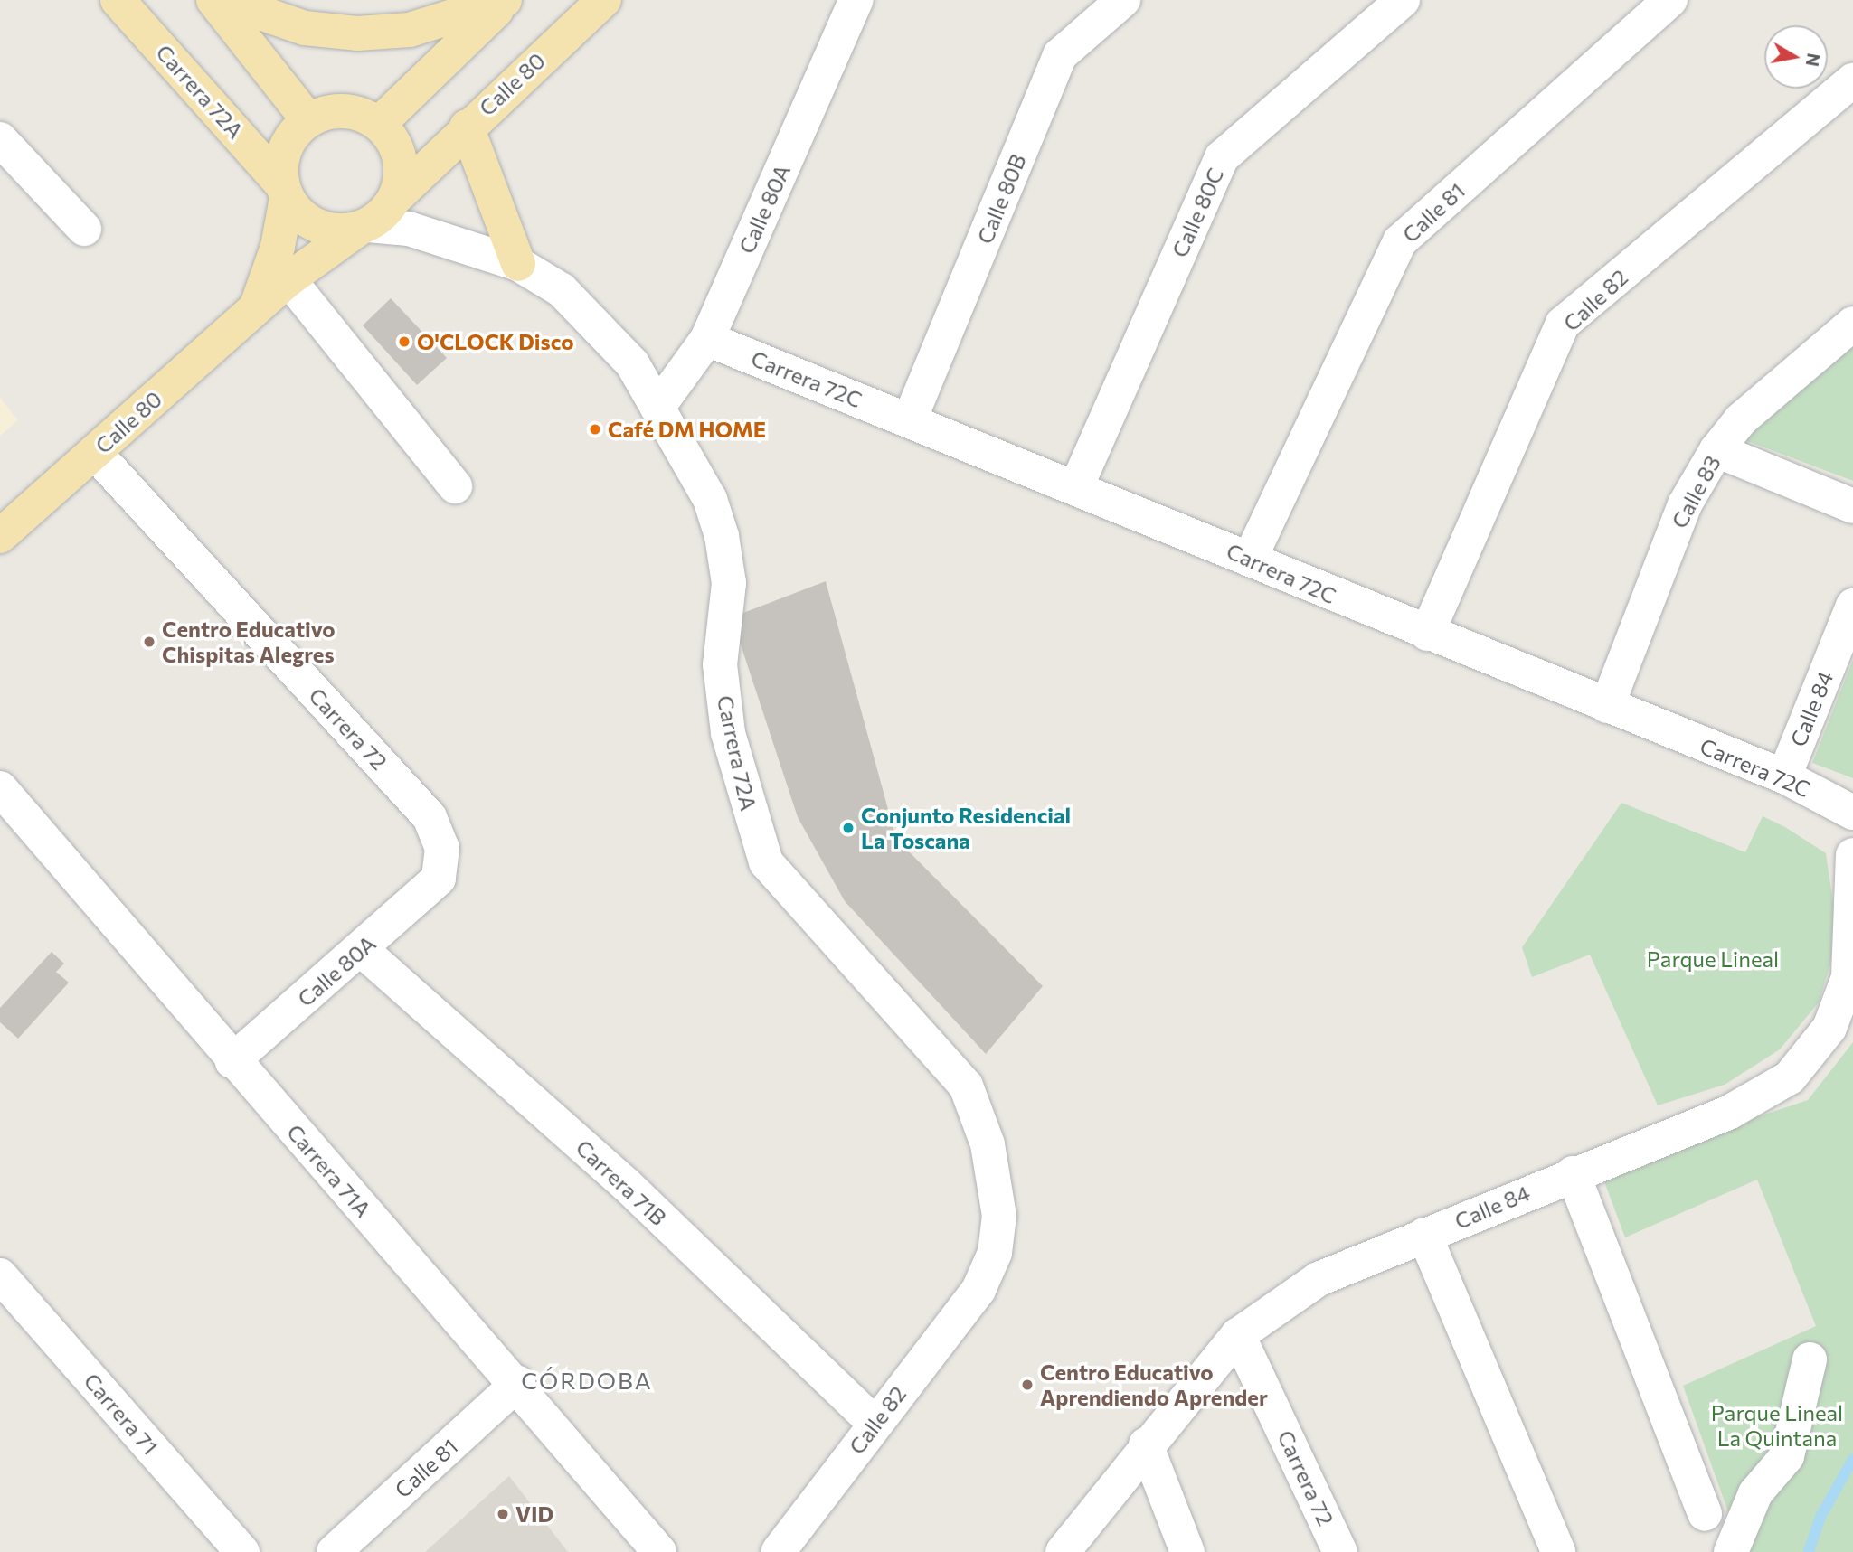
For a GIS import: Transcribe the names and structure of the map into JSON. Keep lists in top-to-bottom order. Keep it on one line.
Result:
{"streets":{"main road":["Calle 80","Carrera 72A"],"street":["Calle 80B","Calle 80A","Calle 80C","Calle 81","Calle 82","Carrera 72C","Calle 83","Calle 84","Carrera 72","Carrera 71A","Carrera 71B","Carrera 71"]},"crossings":[["Calle 80","Carrera 72A"],["Calle 80","Carrera 72"],["Carrera 72A","Calle 80A"],["Carrera 72A","Calle 82"],["Calle 80B","Carrera 72C"],["Calle 80A","Carrera 72C"],["Calle 80A","Carrera 72"],["Calle 80A","Carrera 71A"],["Calle 80A","Carrera 71B"],["Calle 80C","Carrera 72C"],["Calle 81","Carrera 72C"],["Calle 81","Carrera 71A"],["Calle 82","Carrera 72C"],["Calle 82","Carrera 71B"],["Carrera 72C","Calle 83"],["Carrera 72C","Calle 84"],["Calle 84","Carrera 72"]],"districts":["CÓRDOBA"],"parks":["Parque Lineal","Parque Lineal La Quintana"],"places":["O'CLOCK Disco","Café DM HOME","Centro Educativo Chispitas Alegres","Conjunto Residencial La Toscana","Centro Educativo Aprendiendo Aprender","VID"],"north":"right"}
